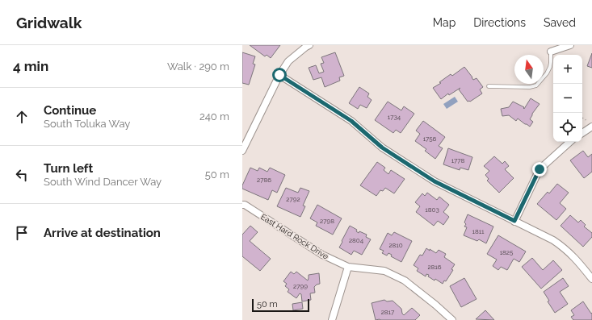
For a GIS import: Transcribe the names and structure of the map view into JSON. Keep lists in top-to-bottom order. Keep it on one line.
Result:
{"streets":{"street":["East Hard Rock Drive"]},"house_numbers":["1734","1756","1778","2786","2792","1803","2798","1811","2804","2810","1825","2816","2799","2817"],"scale_bar":"50 m","north":"top","page":{"header":"Gridwalk","nav":["Map","Directions","Saved"],"heading":["4 min","Walk · 290 m"],"map_buttons":["+","−"],"list":[["Continue","South Toluka Way","240 m"],["Turn left","South Wind Dancer Way","50 m"],"Arrive at destination"],"scale":"50 m"}}
